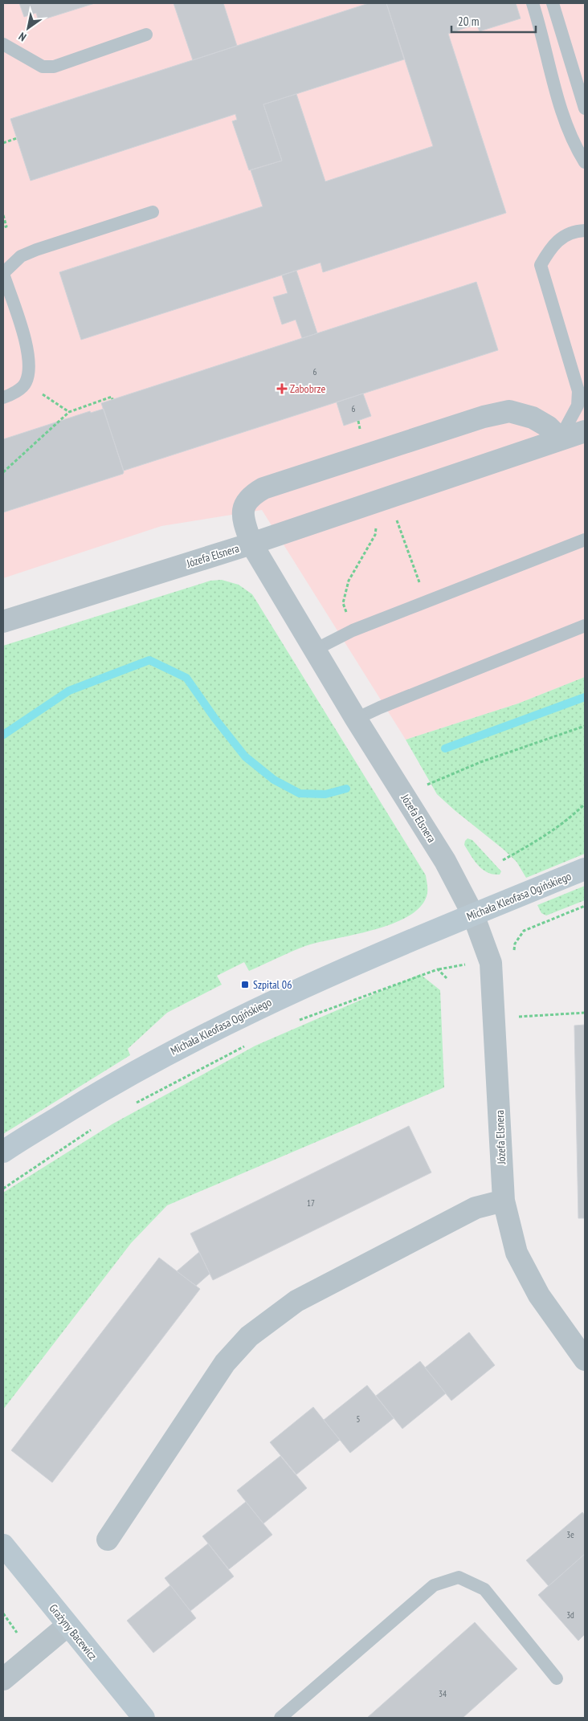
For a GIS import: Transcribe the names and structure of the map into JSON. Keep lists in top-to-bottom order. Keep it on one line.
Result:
{"streets":{"street":["Józefa Elsnera","Michała Kleofasa Ogińskiego","Grażyny Bacewicz"]},"crossings":[["Józefa Elsnera","Michała Kleofasa Ogińskiego"]],"places":{"health":["Zabobrze"],"transit":["Szpital 06"]},"house_numbers":["6","6","17","5","3e","3d","34"],"scale_bar":"20 m","north":"bottom left"}
